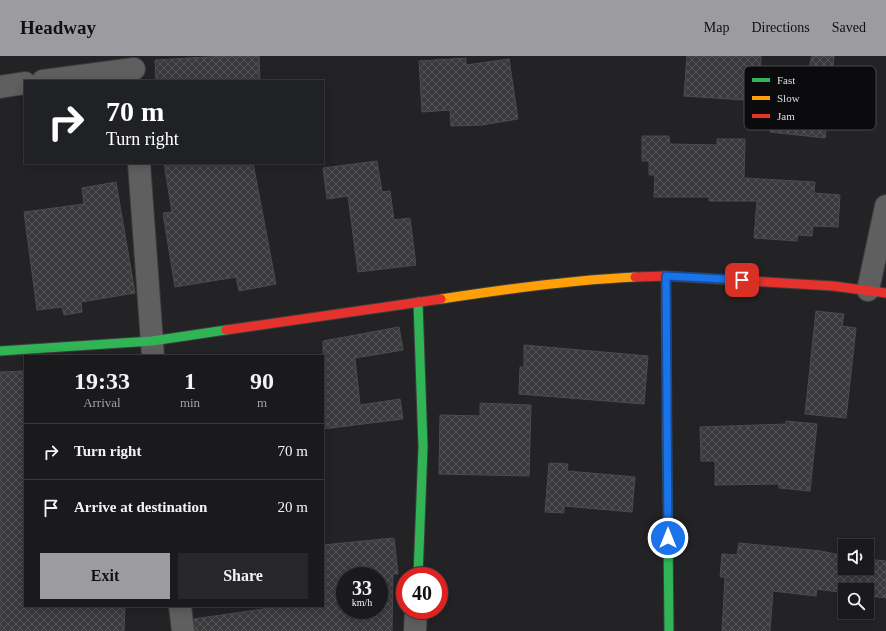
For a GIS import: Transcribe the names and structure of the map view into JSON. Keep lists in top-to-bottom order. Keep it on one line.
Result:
{"legend":["Fast","Slow","Jam"],"page":{"header":"Headway","nav":["Map","Directions","Saved"],"turn":["70 m","Turn right"],"eta":["19:33","Arrival","1","min","90","m"],"list":[{"name":"Turn right","value":"70 m"},{"name":"Arrive at destination","value":"20 m"}],"buttons":["Exit","Share"],"speed":"33 km/h","limit":"40"}}
